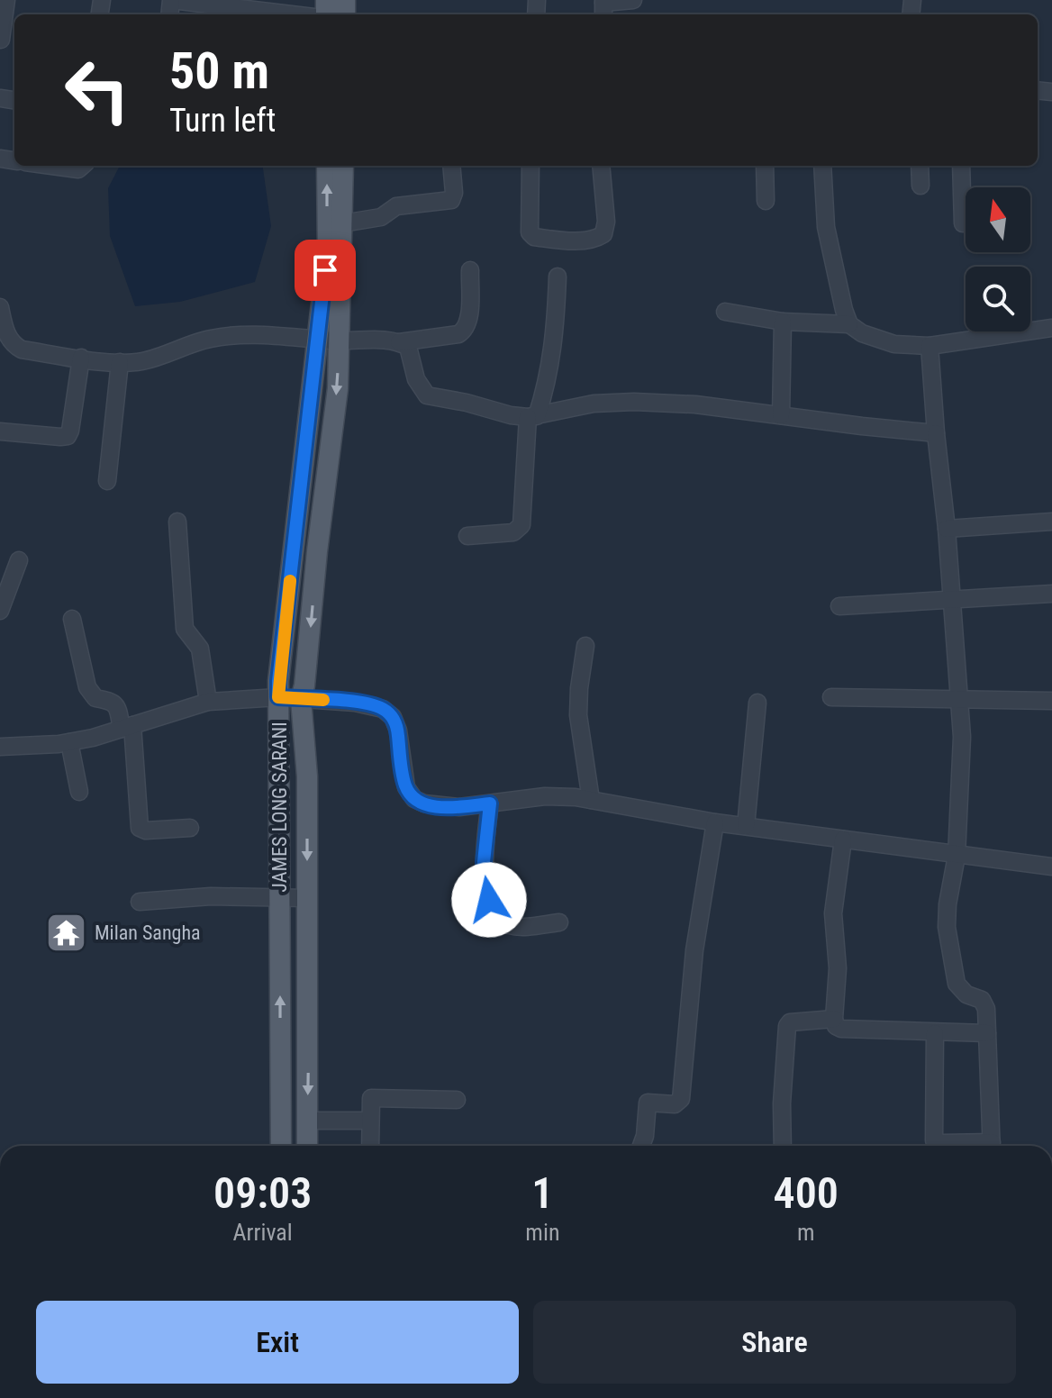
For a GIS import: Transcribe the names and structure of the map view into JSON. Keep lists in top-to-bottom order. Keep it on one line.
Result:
{"streets":{"main road":["JAMES LONG SARANI"]},"places":{"temple":["Milan Sangha"]},"north":"top","page":{"turn":["50 m","Turn left"],"eta":["09:03","Arrival","1","min","400","m"],"buttons":["Exit","Share"]}}
